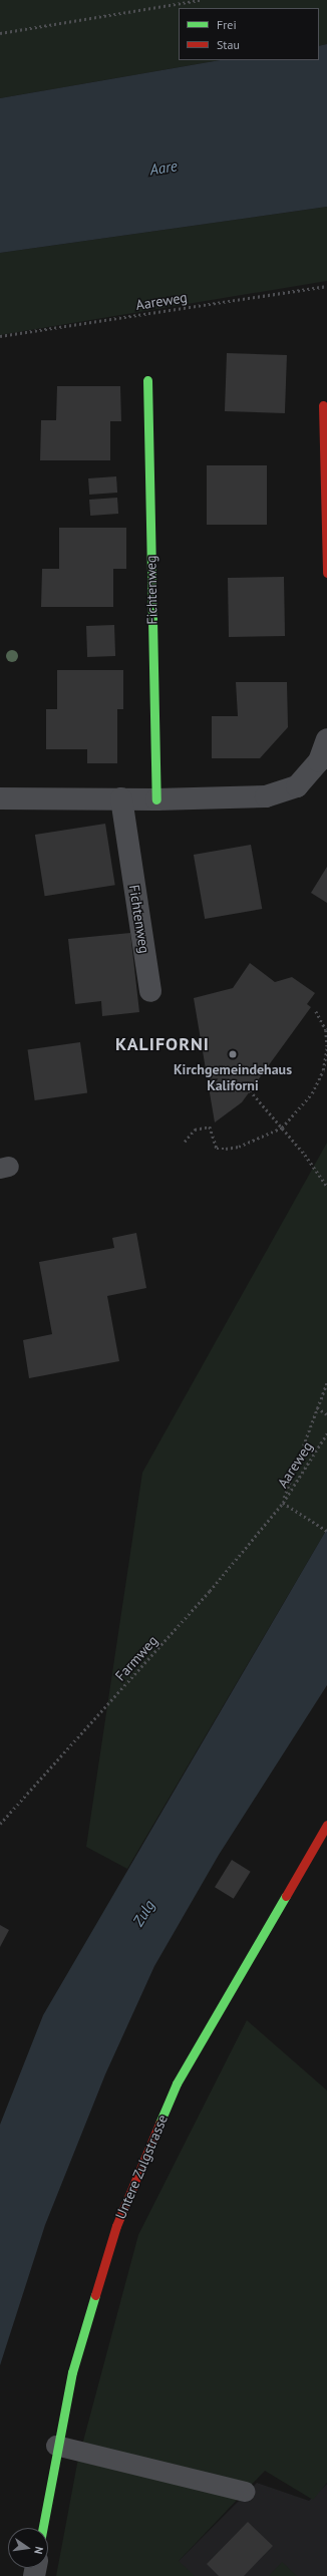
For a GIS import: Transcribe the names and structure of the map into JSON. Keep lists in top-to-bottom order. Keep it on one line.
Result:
{"streets":{"street":["Fichtenweg","Untere Zulgstrasse"],"path":["Aareweg","Farmweg"]},"crossings":[["Aareweg","Farmweg"]],"districts":["KALIFORNI"],"water":["Aare","Zulg"],"places":["Kirchgemeindehaus Kaliforni"],"legend":["Frei","Stau"],"north":"right"}
